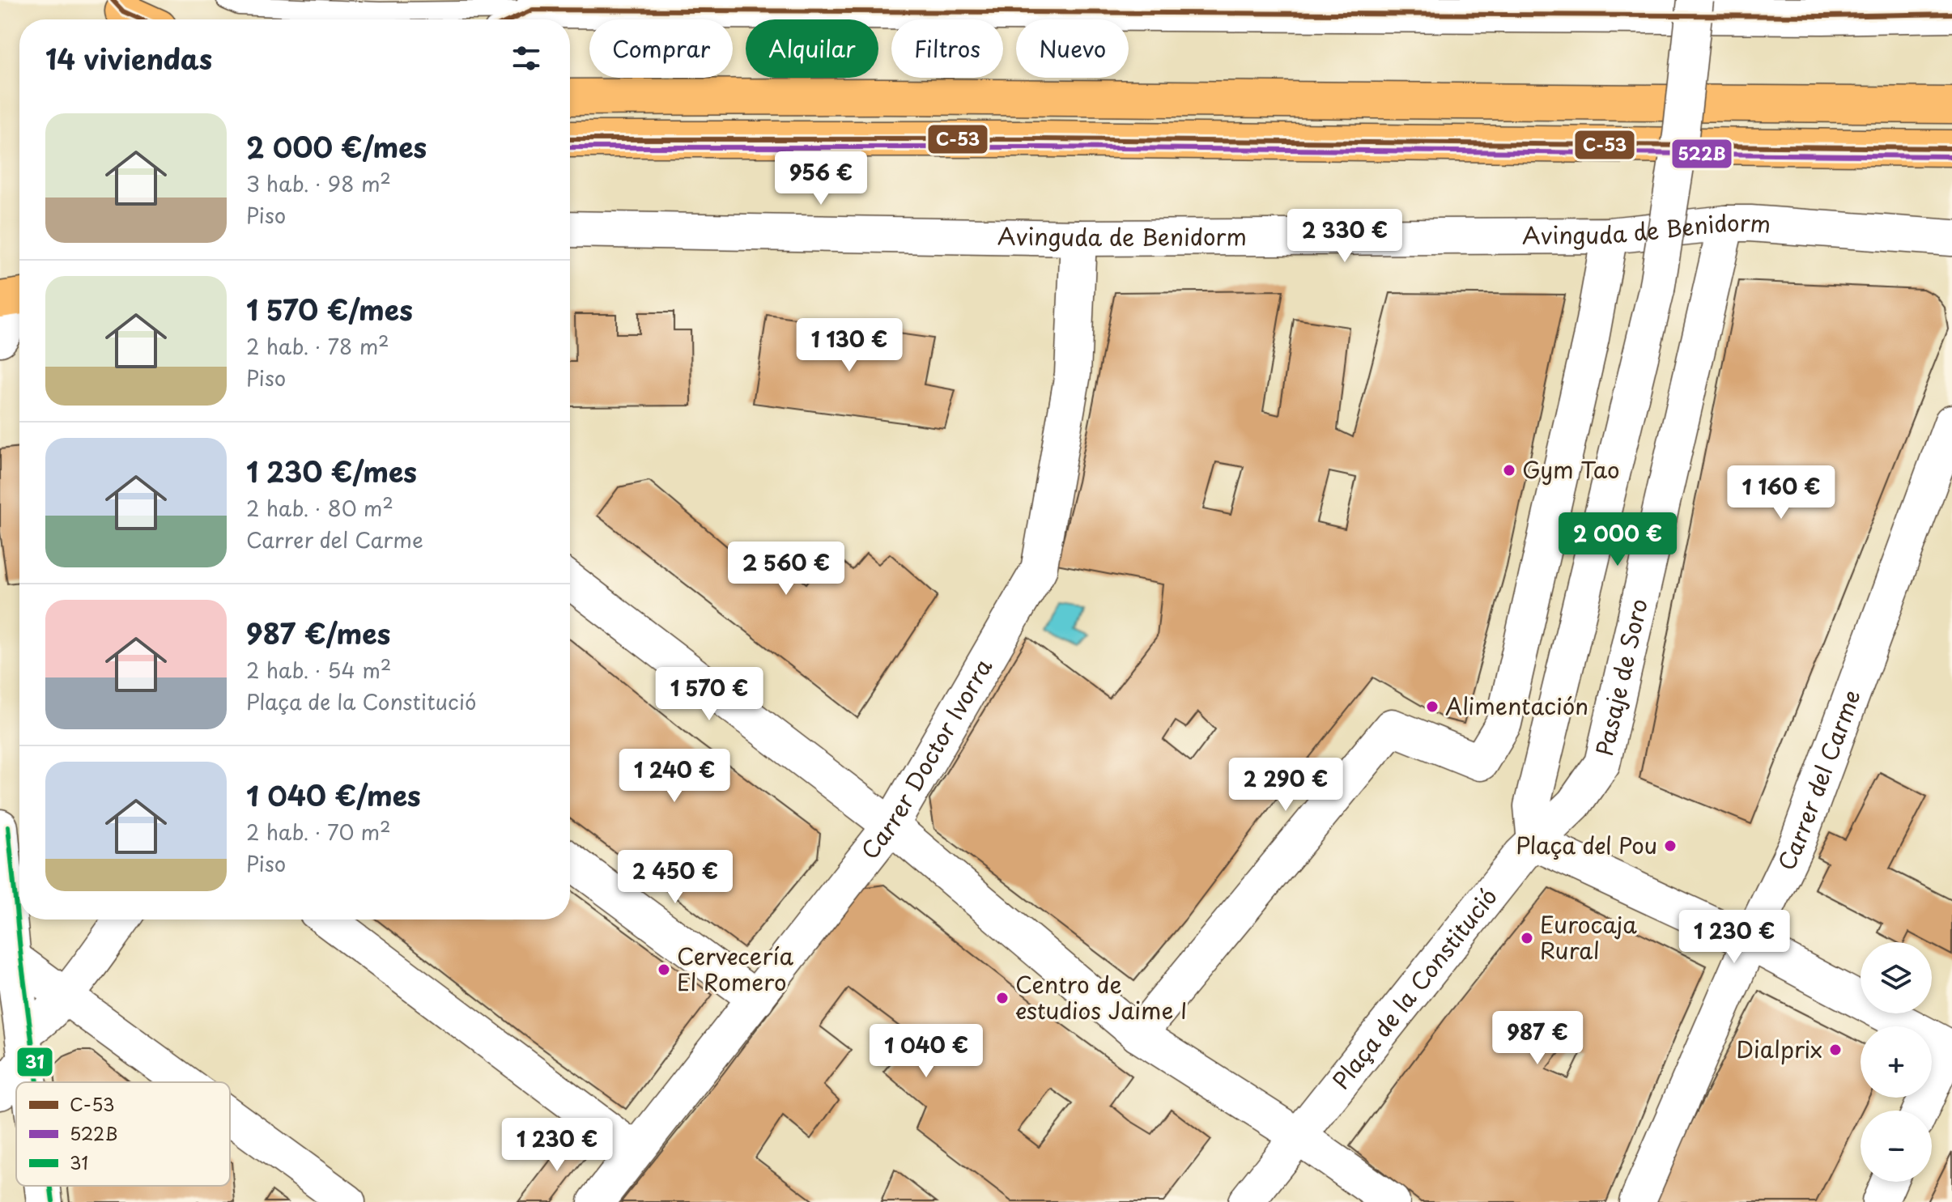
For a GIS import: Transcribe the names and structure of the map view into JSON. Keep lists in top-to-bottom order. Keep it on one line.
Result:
{"streets":{"street":["Avinguda de Benidorm","Pasaje de Soro","Carrer Doctor Ivorra","Carrer del Carme","Plaça de la Constitució"]},"crossings":[["Avinguda de Benidorm","Pasaje de Soro"],["Avinguda de Benidorm","Carrer Doctor Ivorra"],["Pasaje de Soro","Plaça de la Constitució"]],"places":["Gym Tao","Alimentación","Plaça del Pou","Eurocaja Rural","Cervecería El Romero","Centro de estudios Jaime I","Dialprix"],"lines":["transit line C-53","transit line 522B","transit line 31"],"legend":["C-53","522B","31"],"page":{"chip":["Comprar","Alquilar","Filtros","Nuevo"],"heading":"14 viviendas","list":[{"name":"2 000 €/mes","note":"3 hab. · 98 m² · Piso"},{"name":"1 570 €/mes","note":"2 hab. · 78 m² · Piso"},{"name":"1 230 €/mes","note":"2 hab. · 80 m² · Carrer del Carme"},{"name":"987 €/mes","note":"2 hab. · 54 m² · Plaça de la Constitució"},{"name":"1 040 €/mes","note":"2 hab. · 70 m² · Piso"}],"price":["956 €","2 330 €","1 130 €","1 160 €","2 000 €","2 560 €","1 570 €","1 240 €","2 290 €","2 450 €","1 230 €","987 €","1 040 €","1 230 €"],"map_buttons":["+","−"]}}
